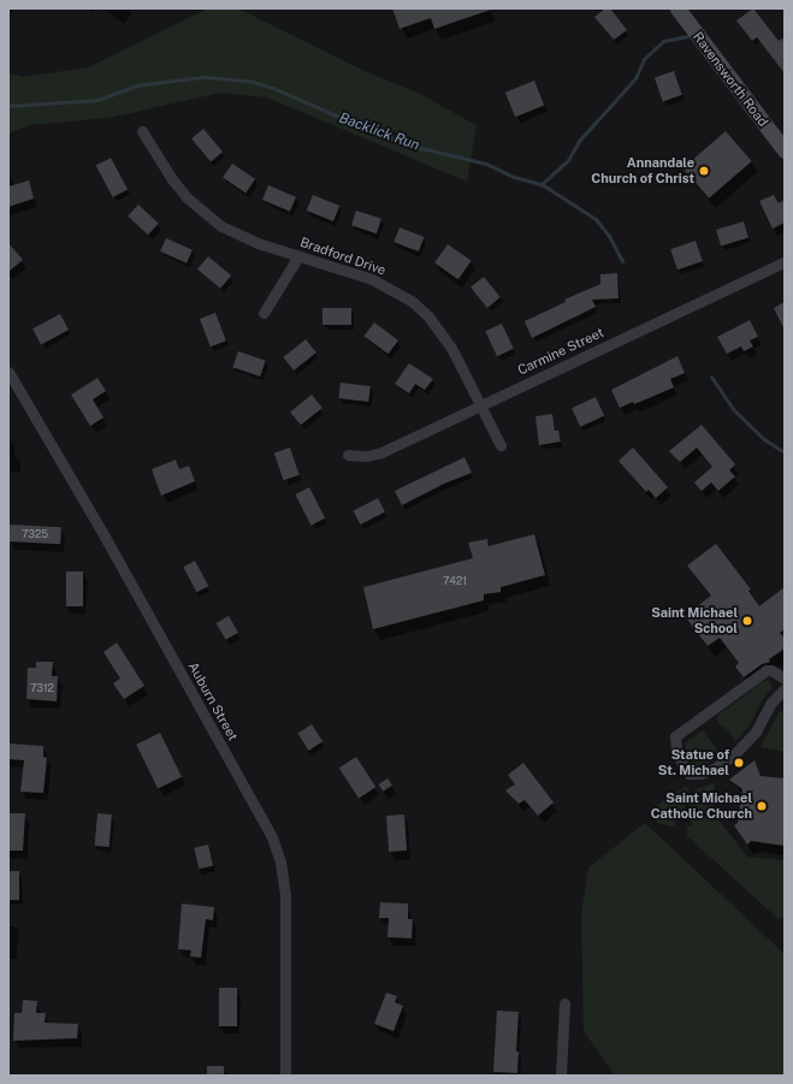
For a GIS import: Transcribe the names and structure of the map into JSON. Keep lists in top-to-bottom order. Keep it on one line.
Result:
{"streets":{"main road":["Ravensworth Road"],"street":["Bradford Drive","Carmine Street","Auburn Street"]},"crossings":[["Bradford Drive","Carmine Street"]],"water":["Backlick Run"],"places":["Annandale Church of Christ","Saint Michael School","Statue of St. Michael","Saint Michael Catholic Church"],"house_numbers":["7325","7421","7312"]}
